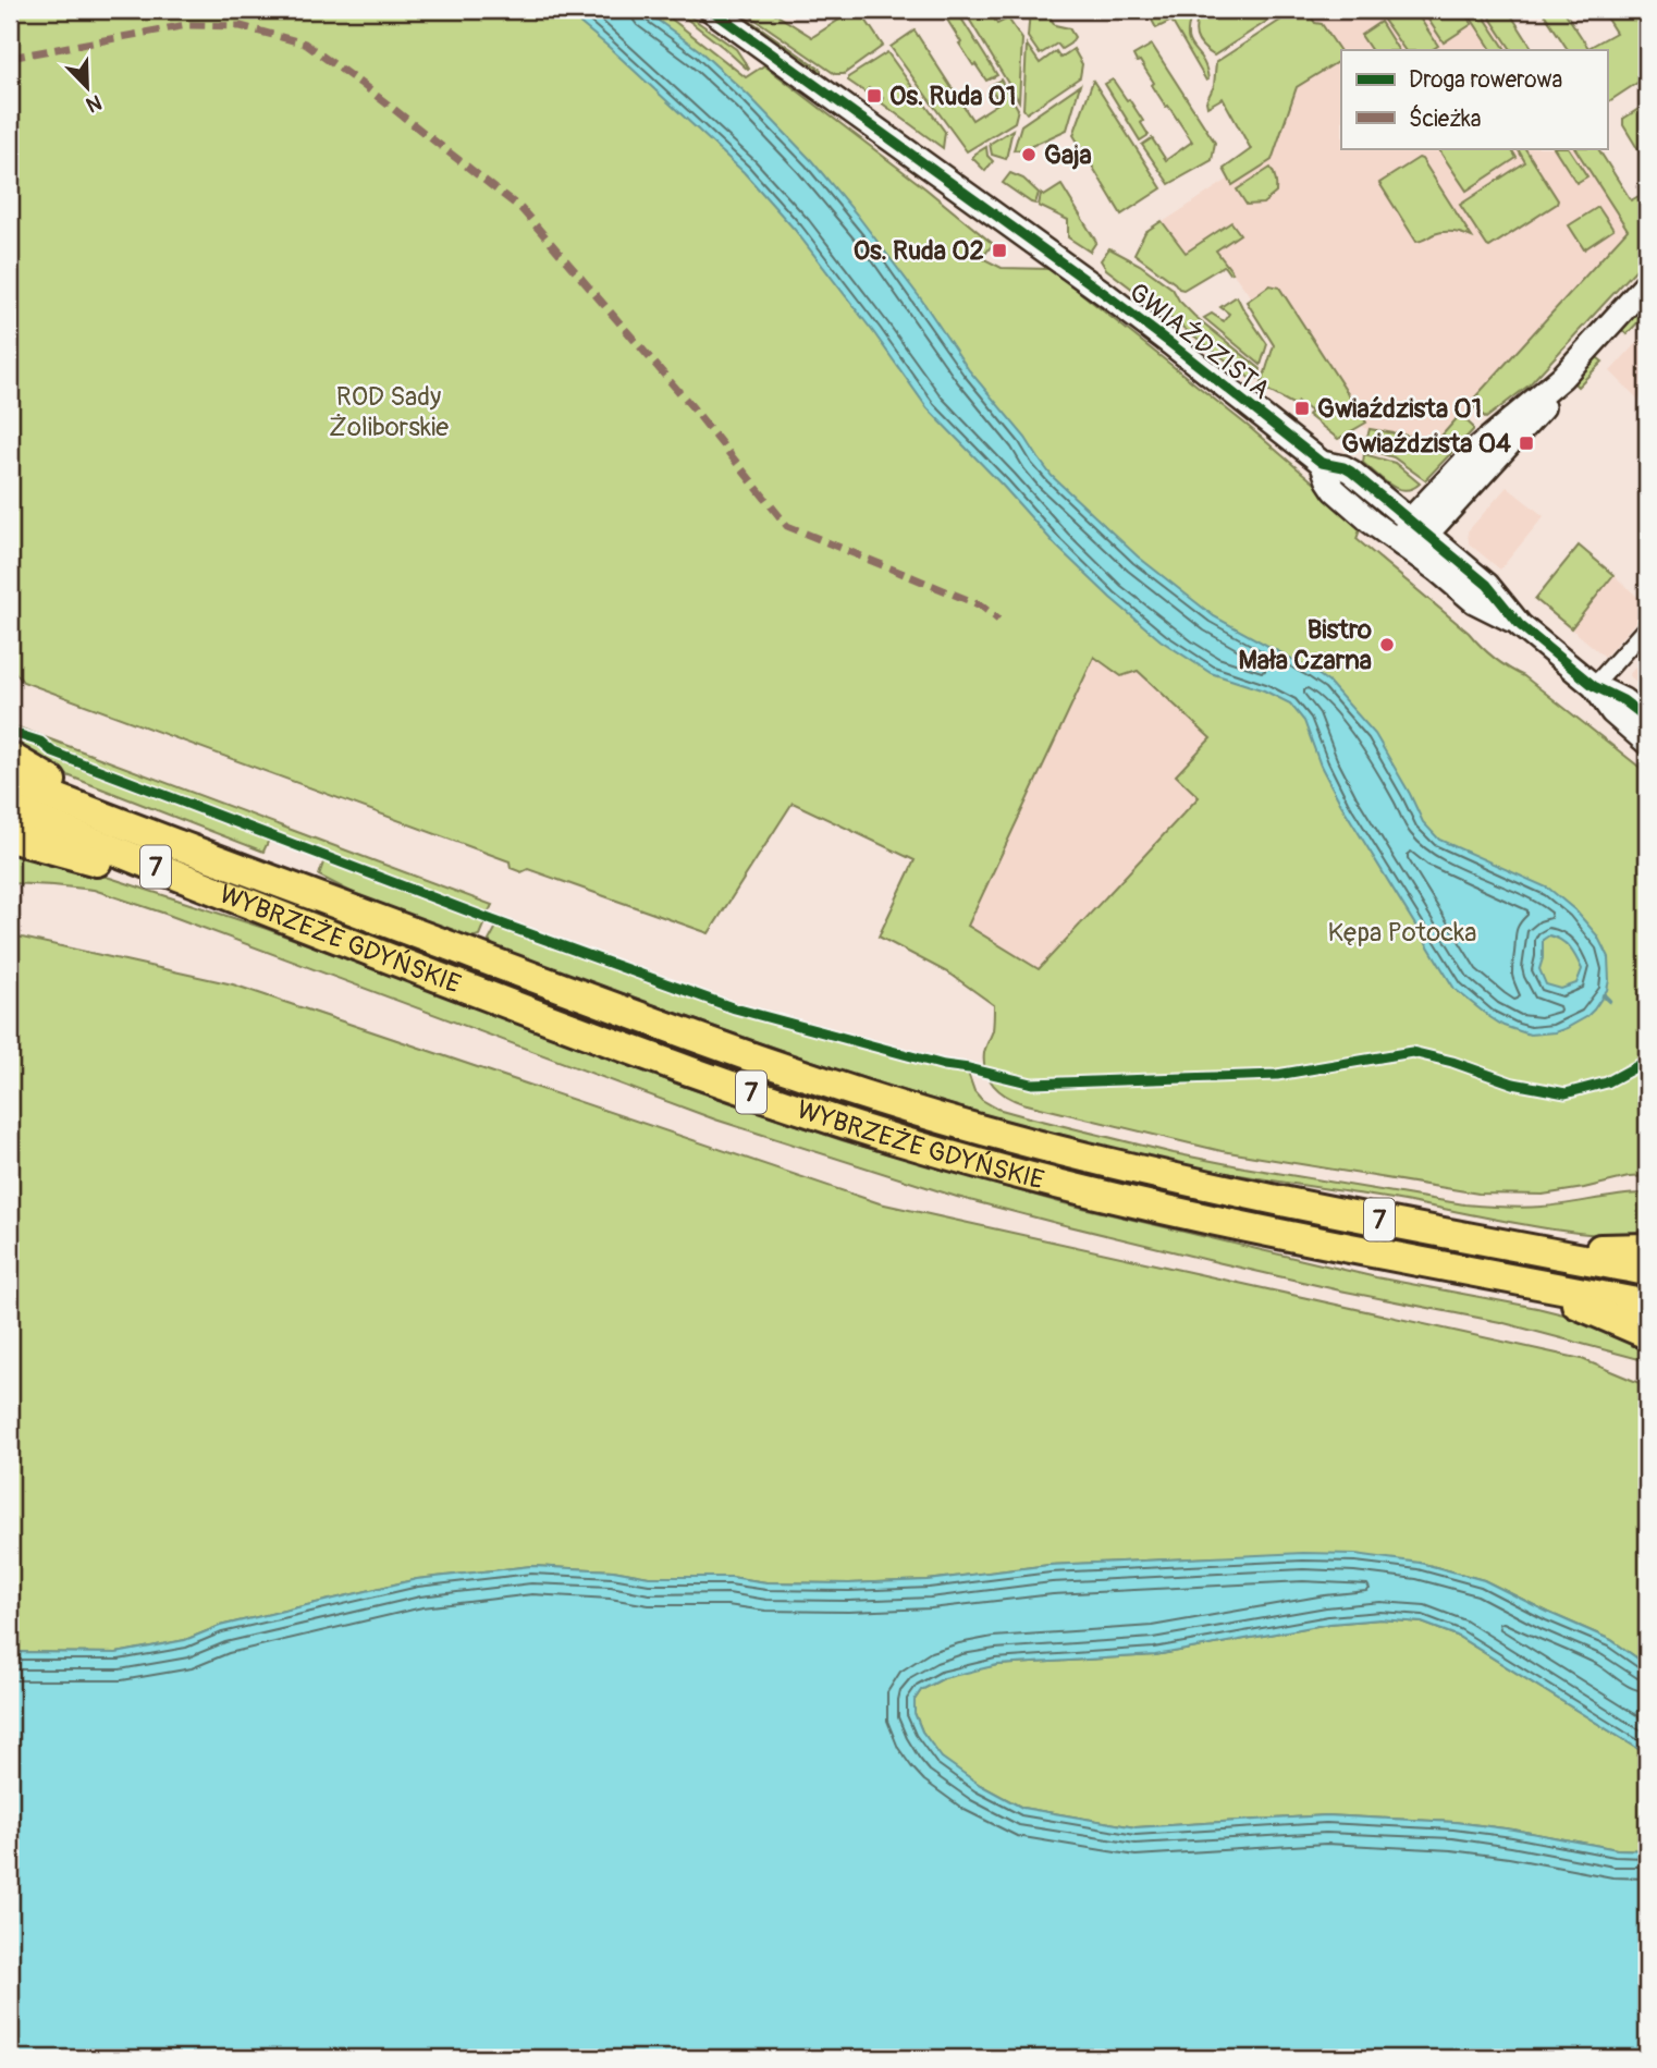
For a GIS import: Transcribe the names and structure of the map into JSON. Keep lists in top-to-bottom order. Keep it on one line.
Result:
{"streets":{"highway":["7","WYBRZEŻE GDYŃSKIE"],"street":["GWIAŹDZISTA"]},"crossings":[["7","WYBRZEŻE GDYŃSKIE"]],"parks":["ROD Sady Żoliborskie","Kępa Potocka"],"places":{"transit":["Os. Ruda 01","Os. Ruda 02","Gwiaździsta 01","Gwiaździsta 04"],"other":["Gaja","Bistro Mała Czarna"]},"legend":["Droga rowerowa","Ścieżka"],"north":"bottom right"}
